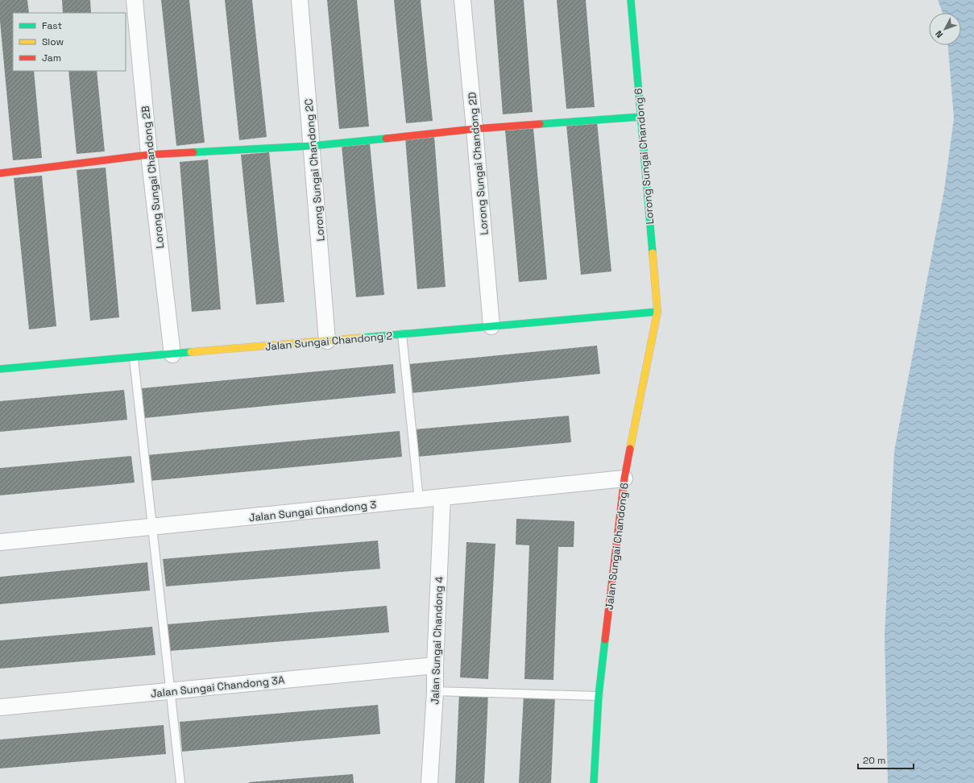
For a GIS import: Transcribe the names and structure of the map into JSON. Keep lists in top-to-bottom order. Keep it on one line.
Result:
{"streets":{"street":["Lorong Sungai Chandong 6","Lorong Sungai Chandong 2D","Lorong Sungai Chandong 2C","Lorong Sungai Chandong 2B","Jalan Sungai Chandong 2","Jalan Sungai Chandong 3","Jalan Sungai Chandong 6","Jalan Sungai Chandong 4","Jalan Sungai Chandong 3A"]},"crossings":[["Lorong Sungai Chandong 6","Jalan Sungai Chandong 2"],["Lorong Sungai Chandong 6","Jalan Sungai Chandong 6"],["Lorong Sungai Chandong 2D","Jalan Sungai Chandong 2"],["Lorong Sungai Chandong 2C","Jalan Sungai Chandong 2"],["Lorong Sungai Chandong 2B","Jalan Sungai Chandong 2"],["Jalan Sungai Chandong 2","Jalan Sungai Chandong 6"],["Jalan Sungai Chandong 3","Jalan Sungai Chandong 6"],["Jalan Sungai Chandong 3","Jalan Sungai Chandong 4"],["Jalan Sungai Chandong 4","Jalan Sungai Chandong 3A"]],"legend":["Fast","Slow","Jam"],"scale_bar":"20 m","north":"bottom left"}
